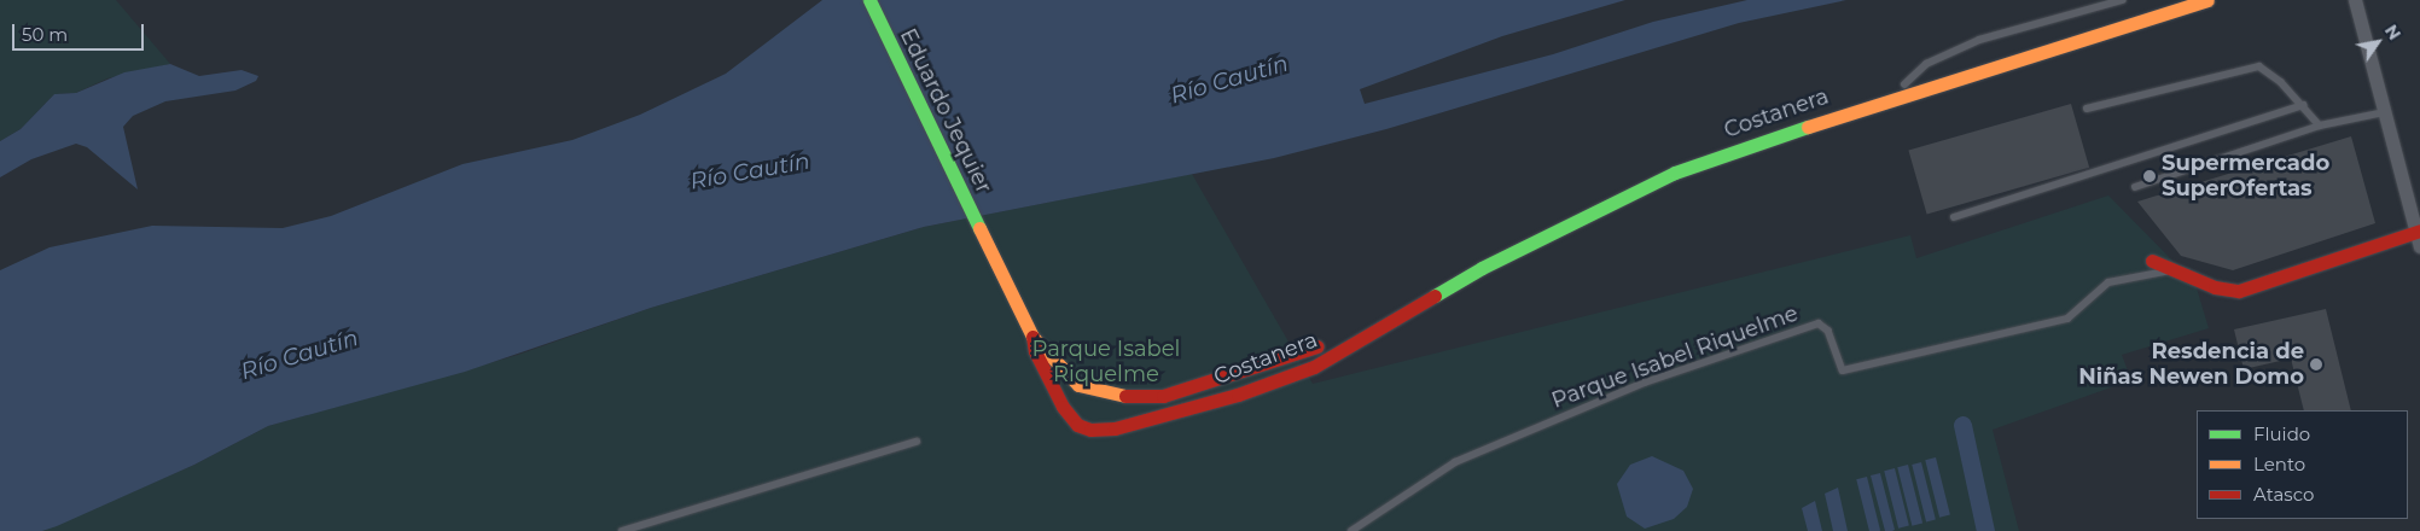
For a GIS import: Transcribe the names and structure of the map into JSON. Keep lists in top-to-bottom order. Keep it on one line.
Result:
{"streets":{"main road":["Eduardo Jequier","Costanera"],"lane":["Parque Isabel Riquelme"]},"crossings":[["Eduardo Jequier","Costanera"]],"water":["Río Cautín"],"parks":["Parque Isabel Riquelme"],"places":["Supermercado SuperOfertas","Resdencia de Niñas Newen Domo"],"legend":["Fluido","Lento","Atasco"],"scale_bar":"50 m","north":"top right"}
